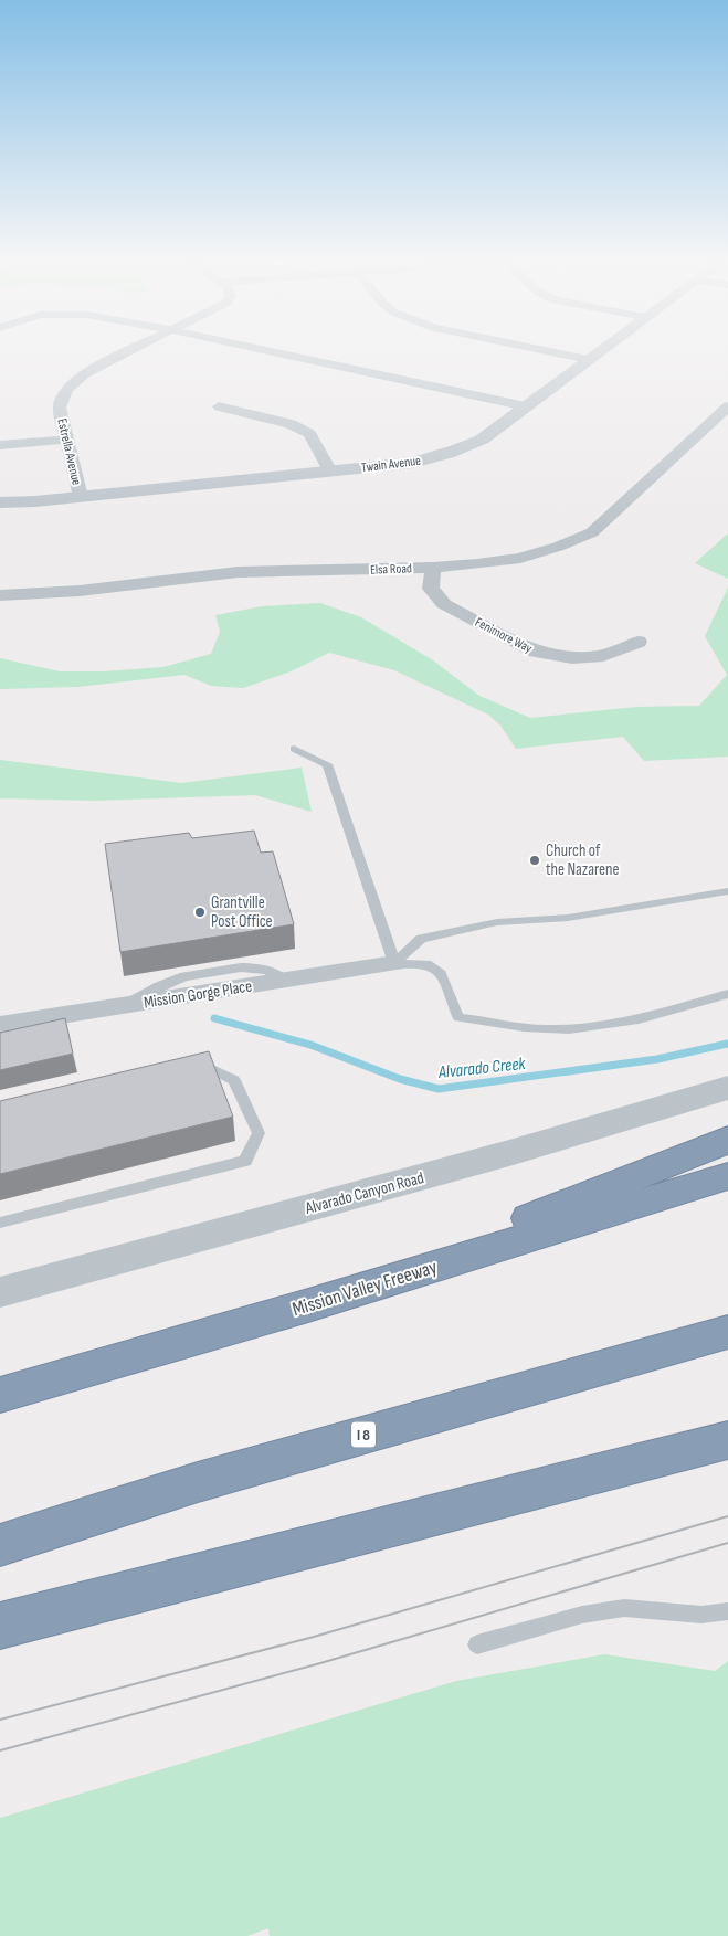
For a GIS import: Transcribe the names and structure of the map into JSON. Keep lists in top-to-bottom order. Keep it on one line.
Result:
{"streets":{"highway":["Mission Valley Freeway","I 8"],"street":["Estrella Avenue","Twain Avenue","Elsa Road","Fenimore Way","Mission Gorge Place","Alvarado Canyon Road"]},"crossings":[["Estrella Avenue","Twain Avenue"],["Elsa Road","Fenimore Way"]],"water":["Alvarado Creek"],"places":["Church of the Nazarene","Grantville Post Office"]}
